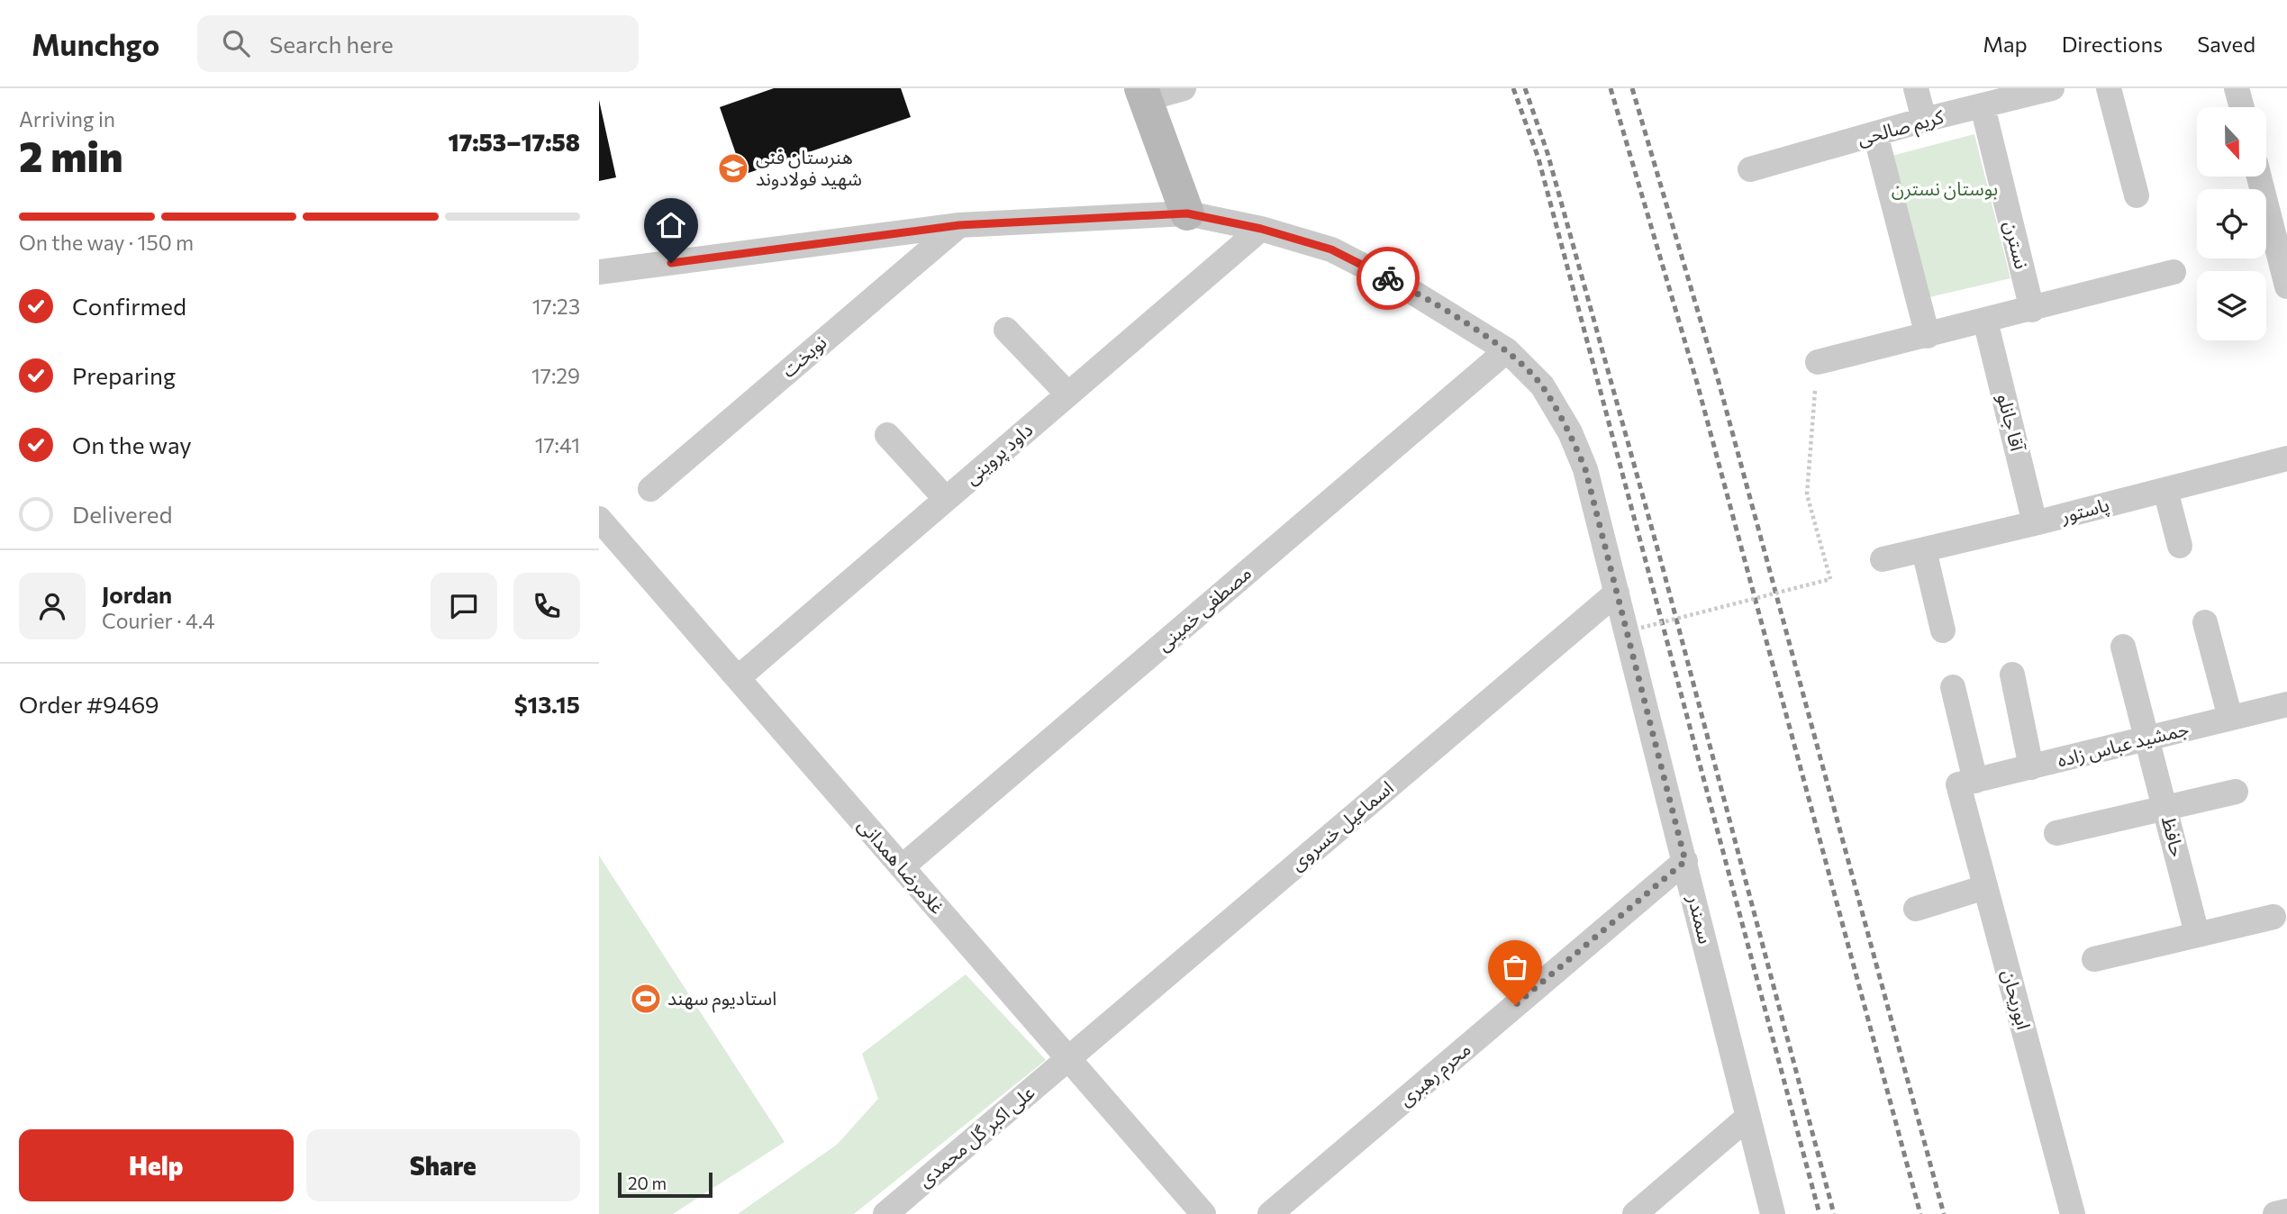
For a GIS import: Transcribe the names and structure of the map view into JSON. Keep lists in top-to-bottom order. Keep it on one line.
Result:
{"streets":{"street":["کریم صالحی","نسترن","نوبخت","آقا جانلو","داود پروینی","پاستور","مصطفی خمینی","جمشید عباس زاده","اسماعیل خسروی","حافظ","غلامرضا همدانی","سمندر","ابوریحان","محرم رهبری","علی اکبر گل محمدی"]},"crossings":[["کریم صالحی","نسترن"],["نوبخت","سمندر"],["آقا جانلو","پاستور"],["داود پروینی","غلامرضا همدانی"],["داود پروینی","سمندر"],["مصطفی خمینی","غلامرضا همدانی"],["مصطفی خمینی","سمندر"],["جمشید عباس زاده","حافظ"],["جمشید عباس زاده","ابوریحان"],["اسماعیل خسروی","غلامرضا همدانی"],["اسماعیل خسروی","سمندر"],["اسماعیل خسروی","علی اکبر گل محمدی"],["غلامرضا همدانی","علی اکبر گل محمدی"],["سمندر","محرم رهبری"]],"parks":["بوستان نسترن"],"places":{"school or university":["هنرستان فنی شهید فولادوند"],"sports":["استادیوم سهند"]},"scale_bar":"20 m","north":"bottom","page":{"header":"Munchgo","search":"Search here","nav":["Map","Directions","Saved"],"heading":["2 min","Arriving in","17:53–17:58"],"panel":["Jordan","Courier · 4.4","Order #9469","$13.15"],"bar":"On the way · 150 m","list":[["Confirmed","17:23"],["Preparing","17:29"],["On the way","17:41"],"Delivered"],"buttons":["Help","Share"],"scale":"20 m"}}
